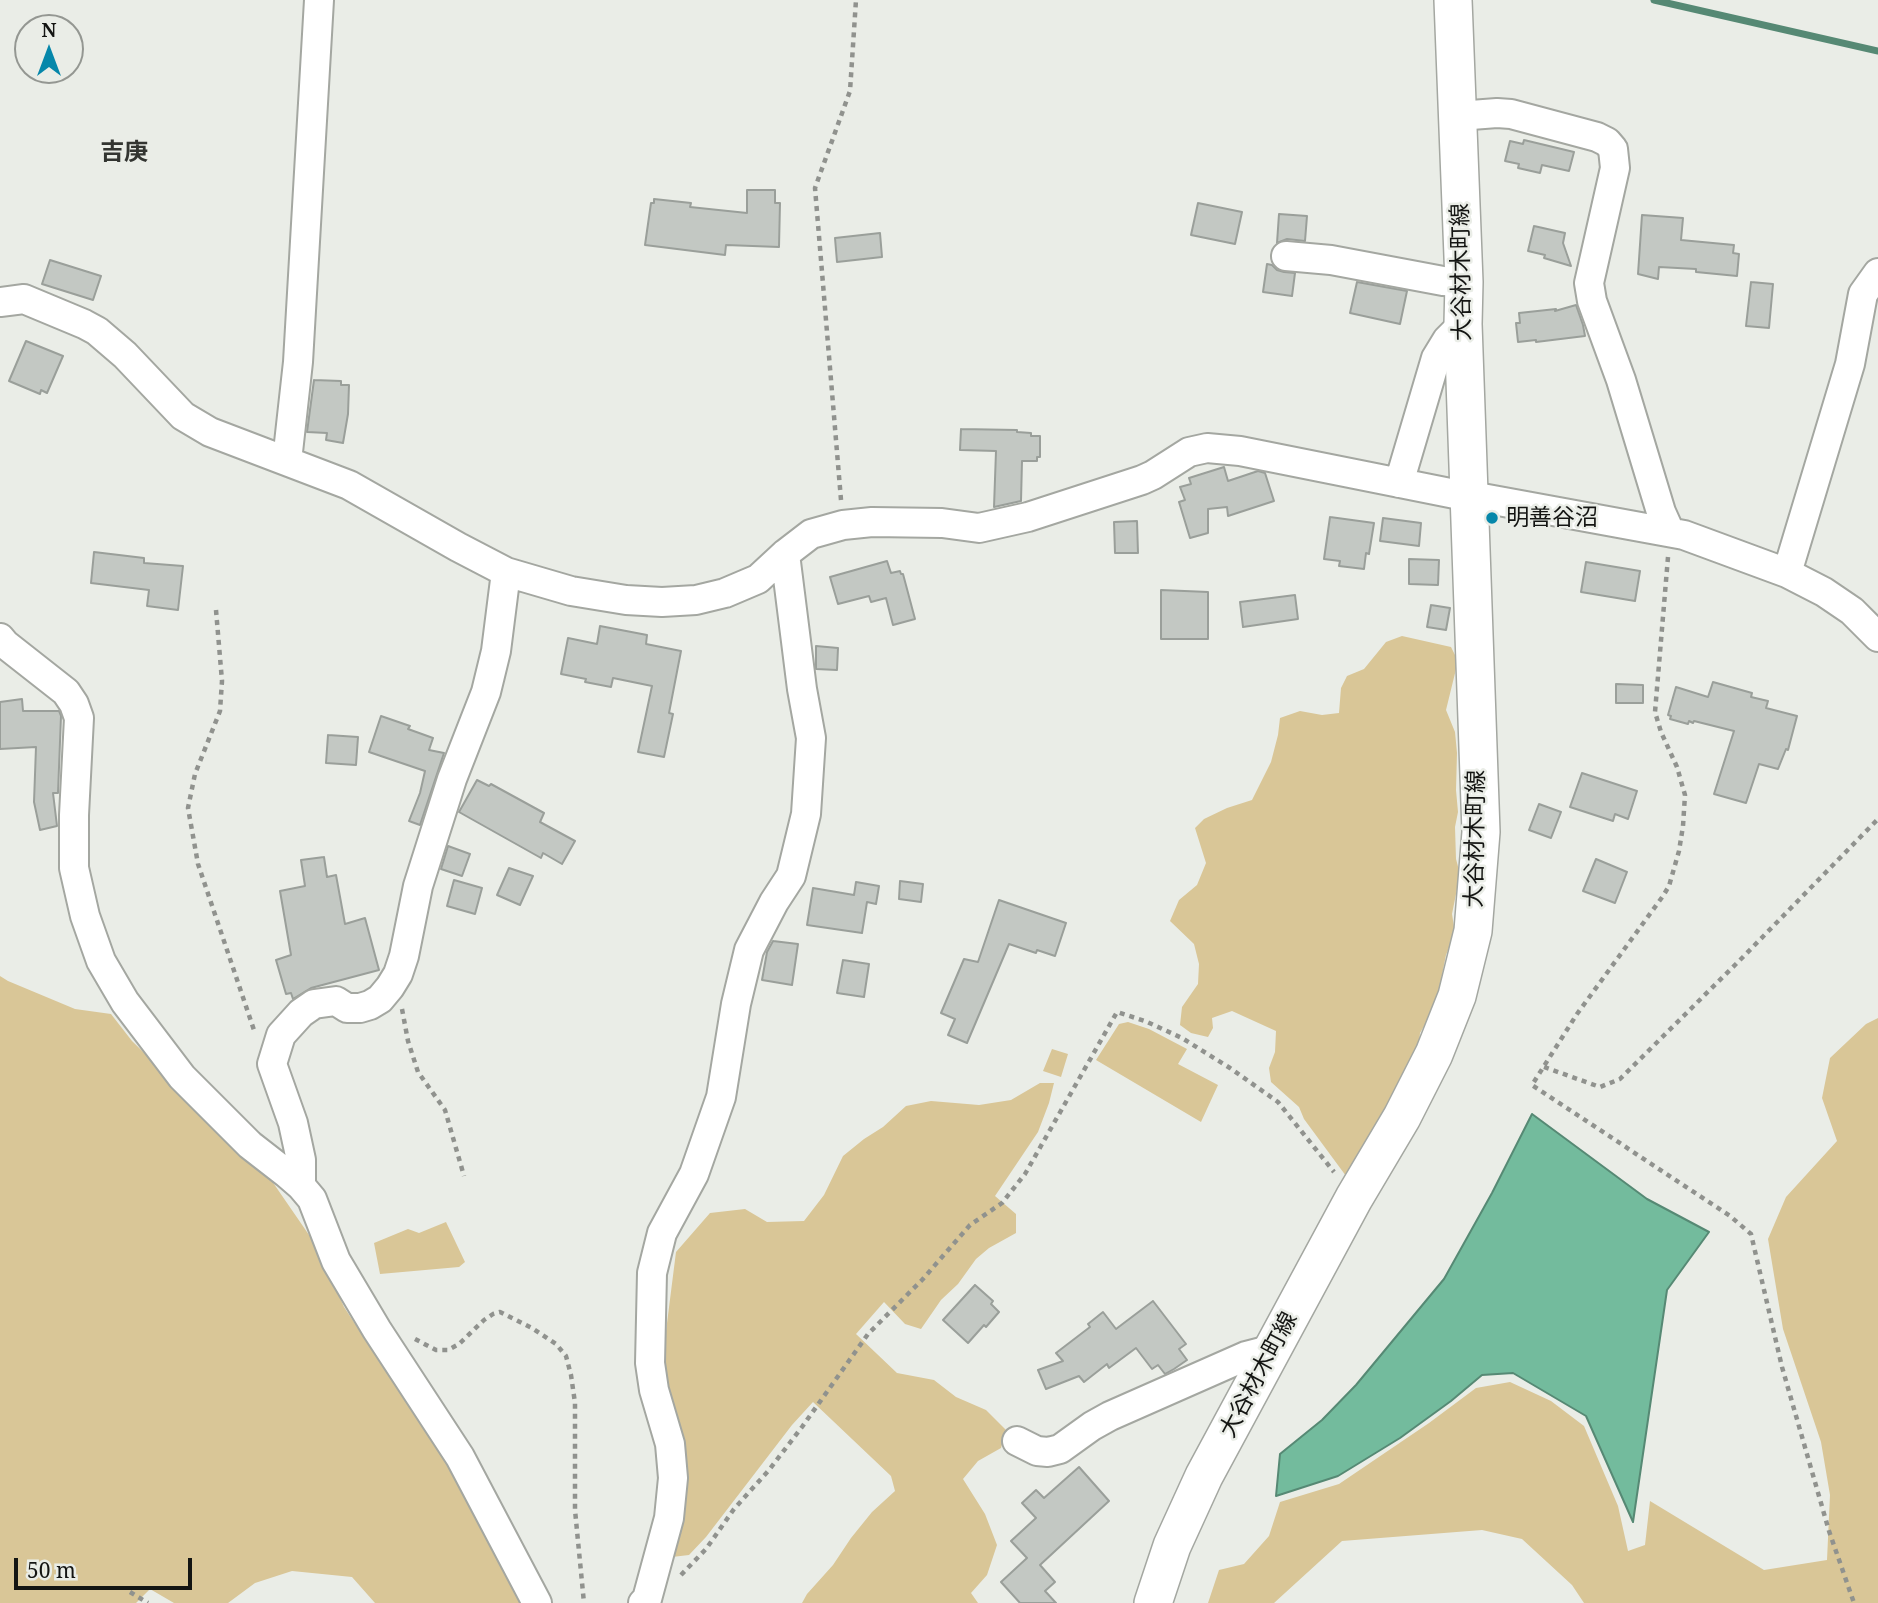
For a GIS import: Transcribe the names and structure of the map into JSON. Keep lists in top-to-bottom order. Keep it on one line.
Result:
{"streets":{"main road":["大谷材木町線"]},"districts":["吉庚"],"places":["明善谷沼"],"scale_bar":"50 m","north":"top"}
